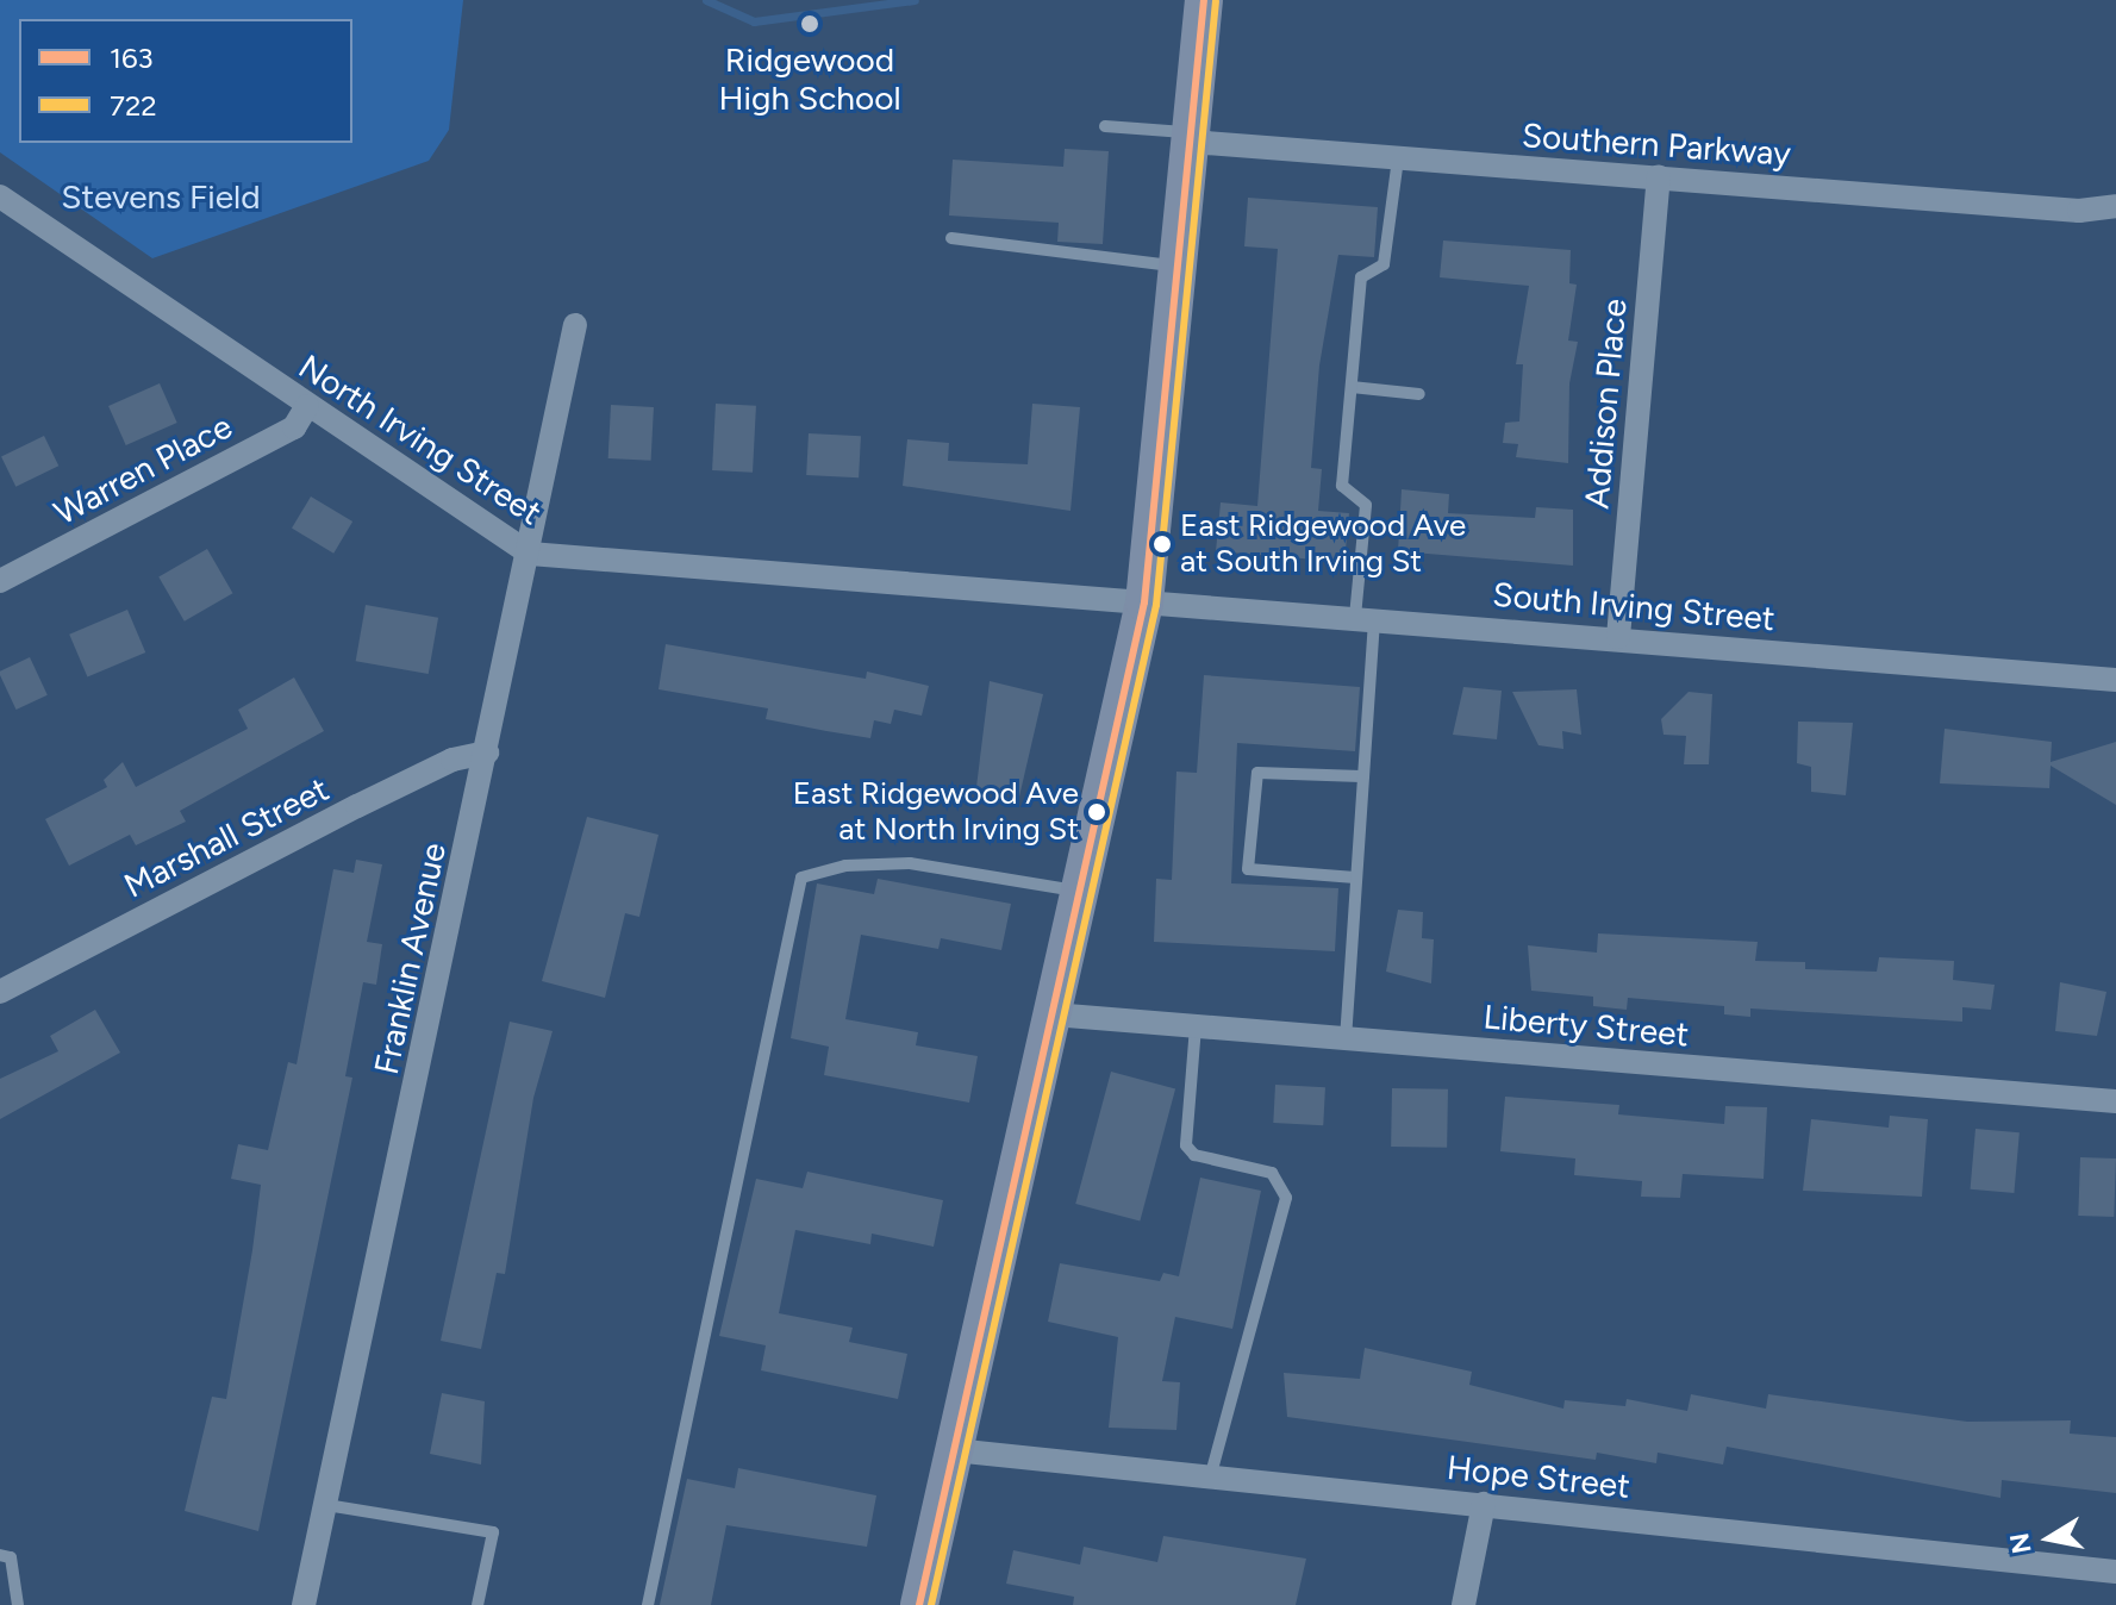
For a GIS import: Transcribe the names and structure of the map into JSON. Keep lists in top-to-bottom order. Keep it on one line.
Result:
{"streets":{"street":["Southern Parkway","Addison Place","North Irving Street","Warren Place","South Irving Street","Marshall Street","Franklin Avenue","Liberty Street","Hope Street"]},"crossings":[["Southern Parkway","Addison Place"],["Addison Place","South Irving Street"],["North Irving Street","Warren Place"],["North Irving Street","South Irving Street"],["North Irving Street","Franklin Avenue"],["Marshall Street","Franklin Avenue"]],"parks":["Stevens Field"],"places":["Ridgewood High School","East Ridgewood Ave at South Irving St","East Ridgewood Ave at North Irving St"],"lines":["transit line 163","transit line 722"],"legend":["163","722"],"north":"left"}
